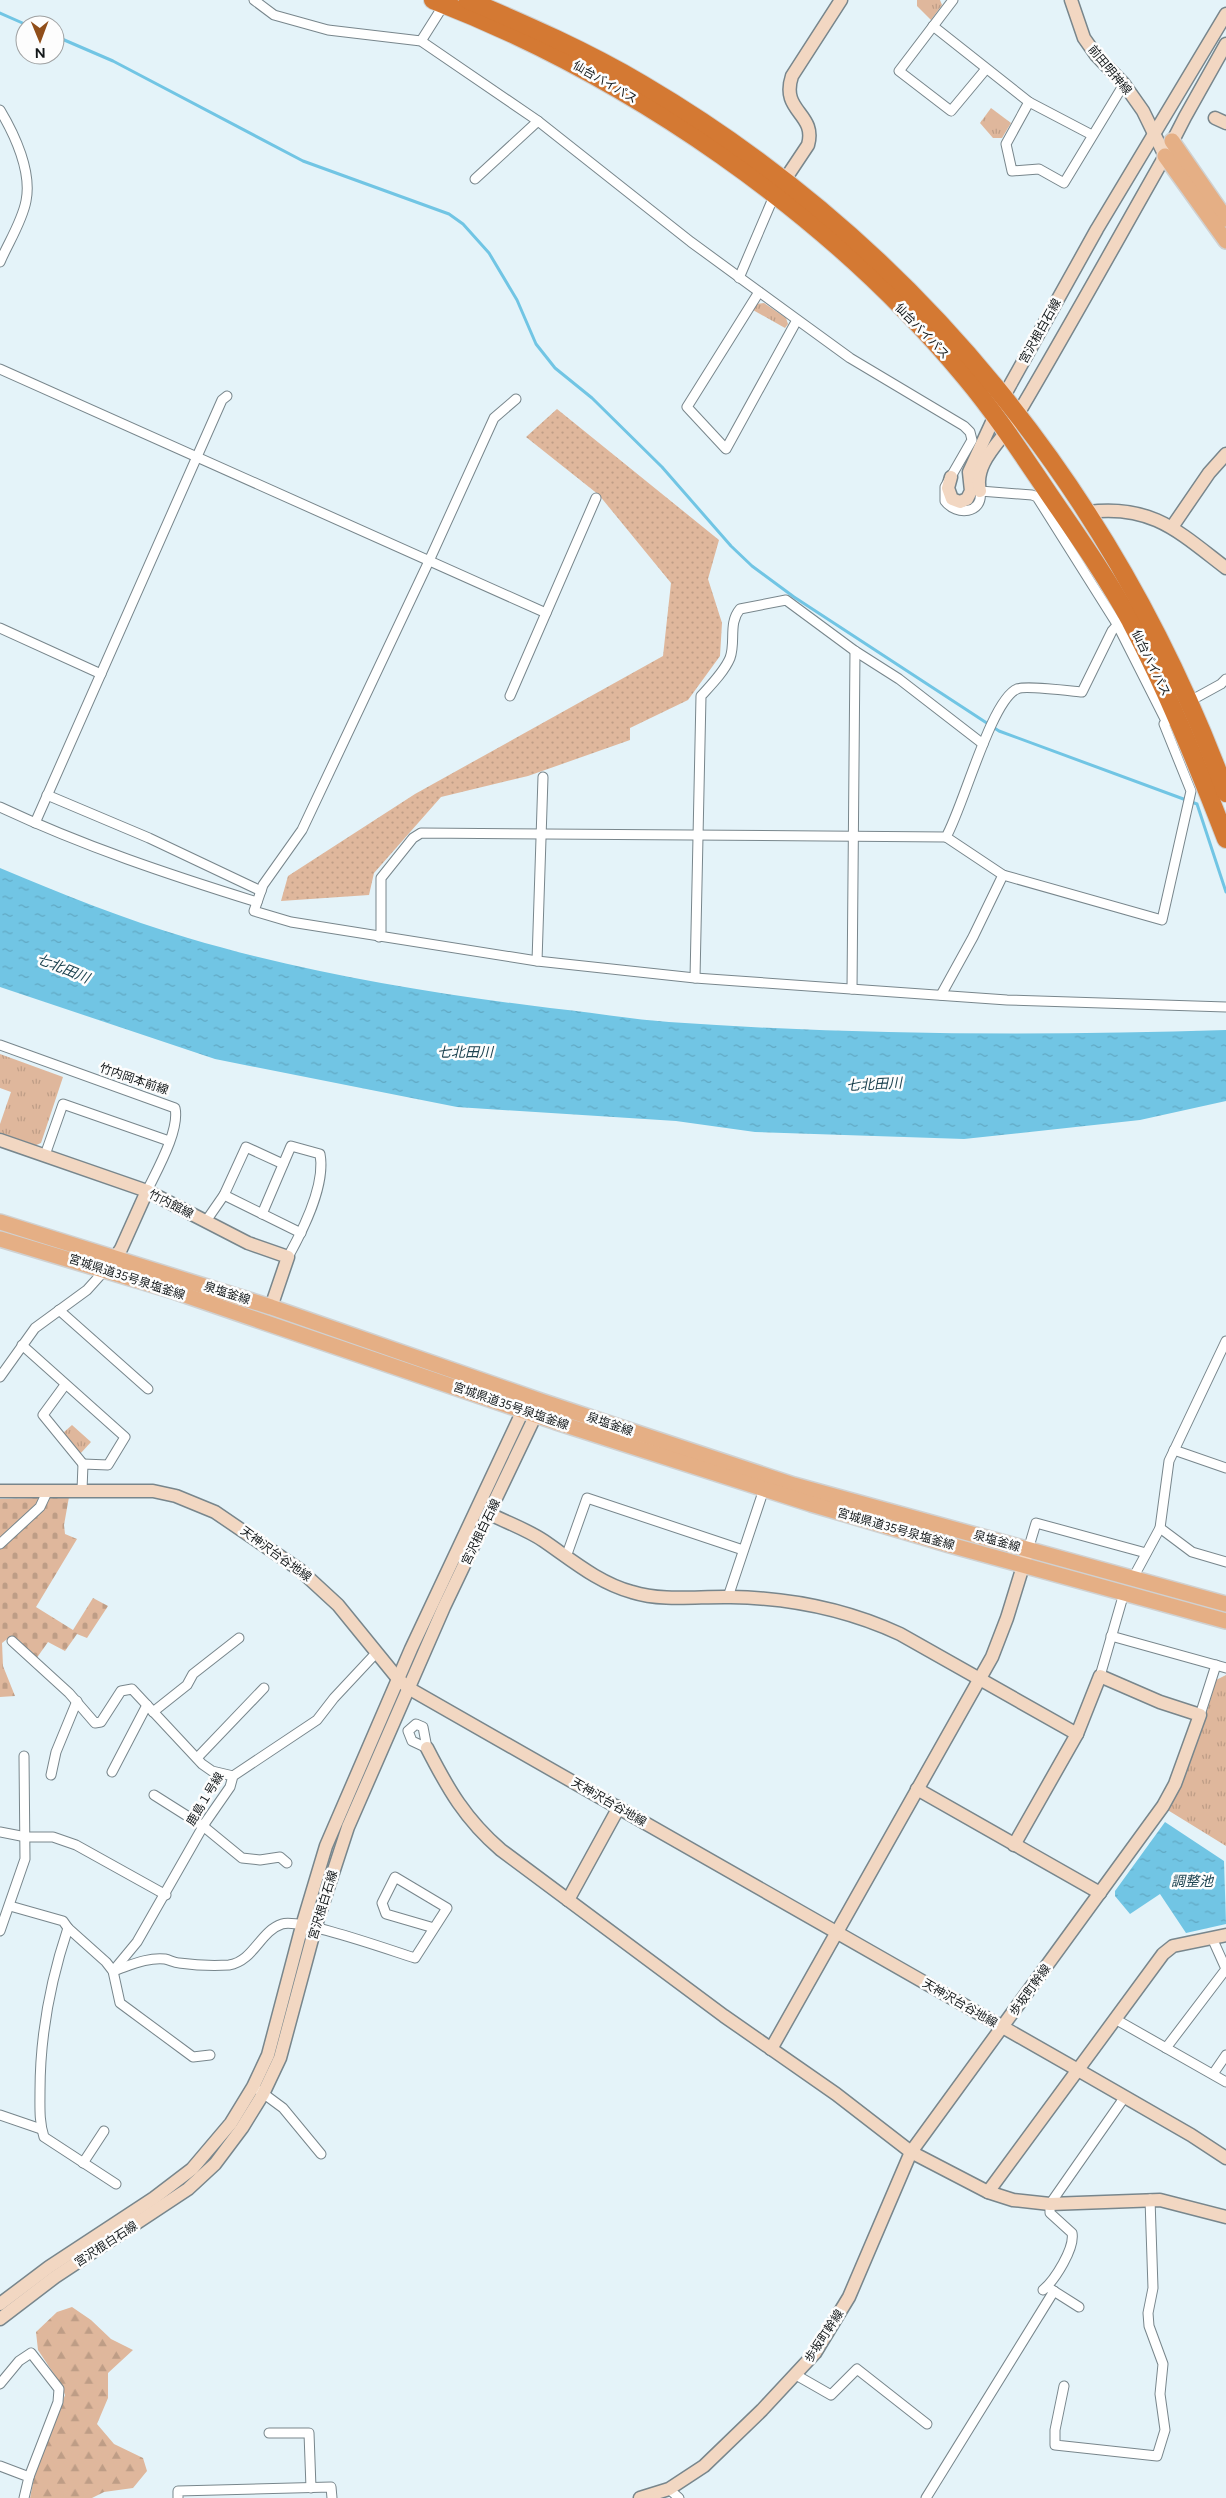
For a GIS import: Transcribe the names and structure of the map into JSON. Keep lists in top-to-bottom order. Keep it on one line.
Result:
{"streets":{"highway":["仙台バイパス"],"main road":["宮城県道35号泉塩釜線","泉塩釜線"],"street":["前田明神線","宮沢根白石線","竹内岡本前線","竹内館線","天神沢台谷地線","鹿島１号線","歩坂町幹線"]},"crossings":[["前田明神線","宮沢根白石線"],["仙台バイパス","宮沢根白石線"],["宮沢根白石線","宮城県道35号泉塩釜線"],["宮沢根白石線","泉塩釜線"],["宮沢根白石線","天神沢台谷地線"],["竹内岡本前線","竹内館線"],["宮城県道35号泉塩釜線","泉塩釜線"],["天神沢台谷地線","鹿島１号線"],["天神沢台谷地線","歩坂町幹線"]],"water":["七北田川","調整池"],"north":"bottom"}
